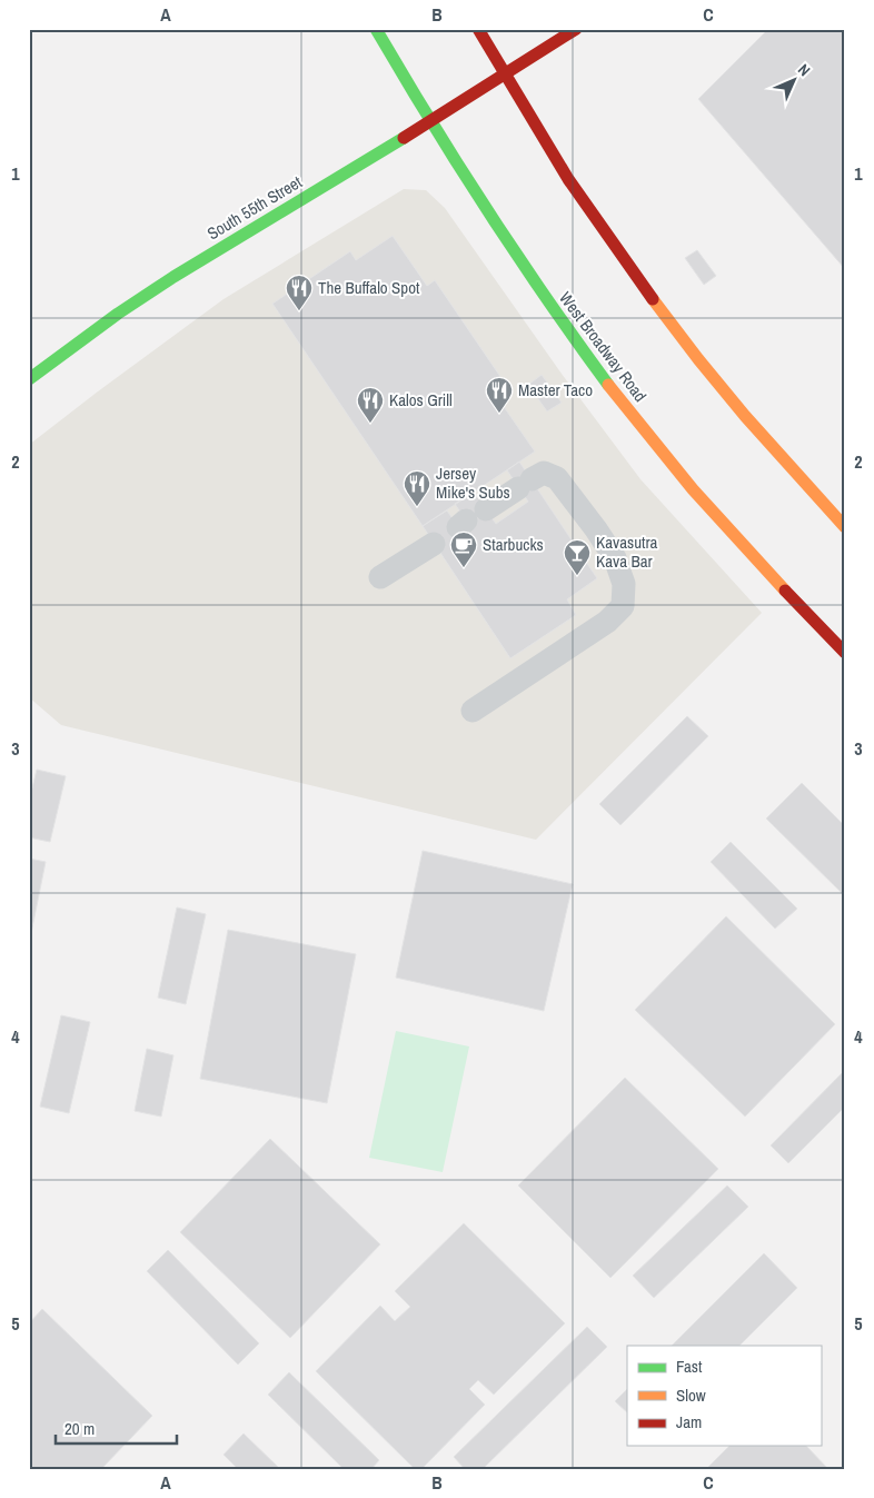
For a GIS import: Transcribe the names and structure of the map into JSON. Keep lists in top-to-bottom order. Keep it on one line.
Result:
{"streets":{"main road":["South 55th Street","West Broadway Road"]},"crossings":[["South 55th Street","West Broadway Road"]],"places":{"restaurant":["The Buffalo Spot","Master Taco","Kalos Grill","Jersey Mike's Subs"],"cafe":["Starbucks"],"bar":["Kavasutra Kava Bar"]},"legend":["Fast","Slow","Jam"],"scale_bar":"20 m","north":"top right","grid":{"columns":["A","B","C"],"rows":["1","2","3","4","5"]}}
